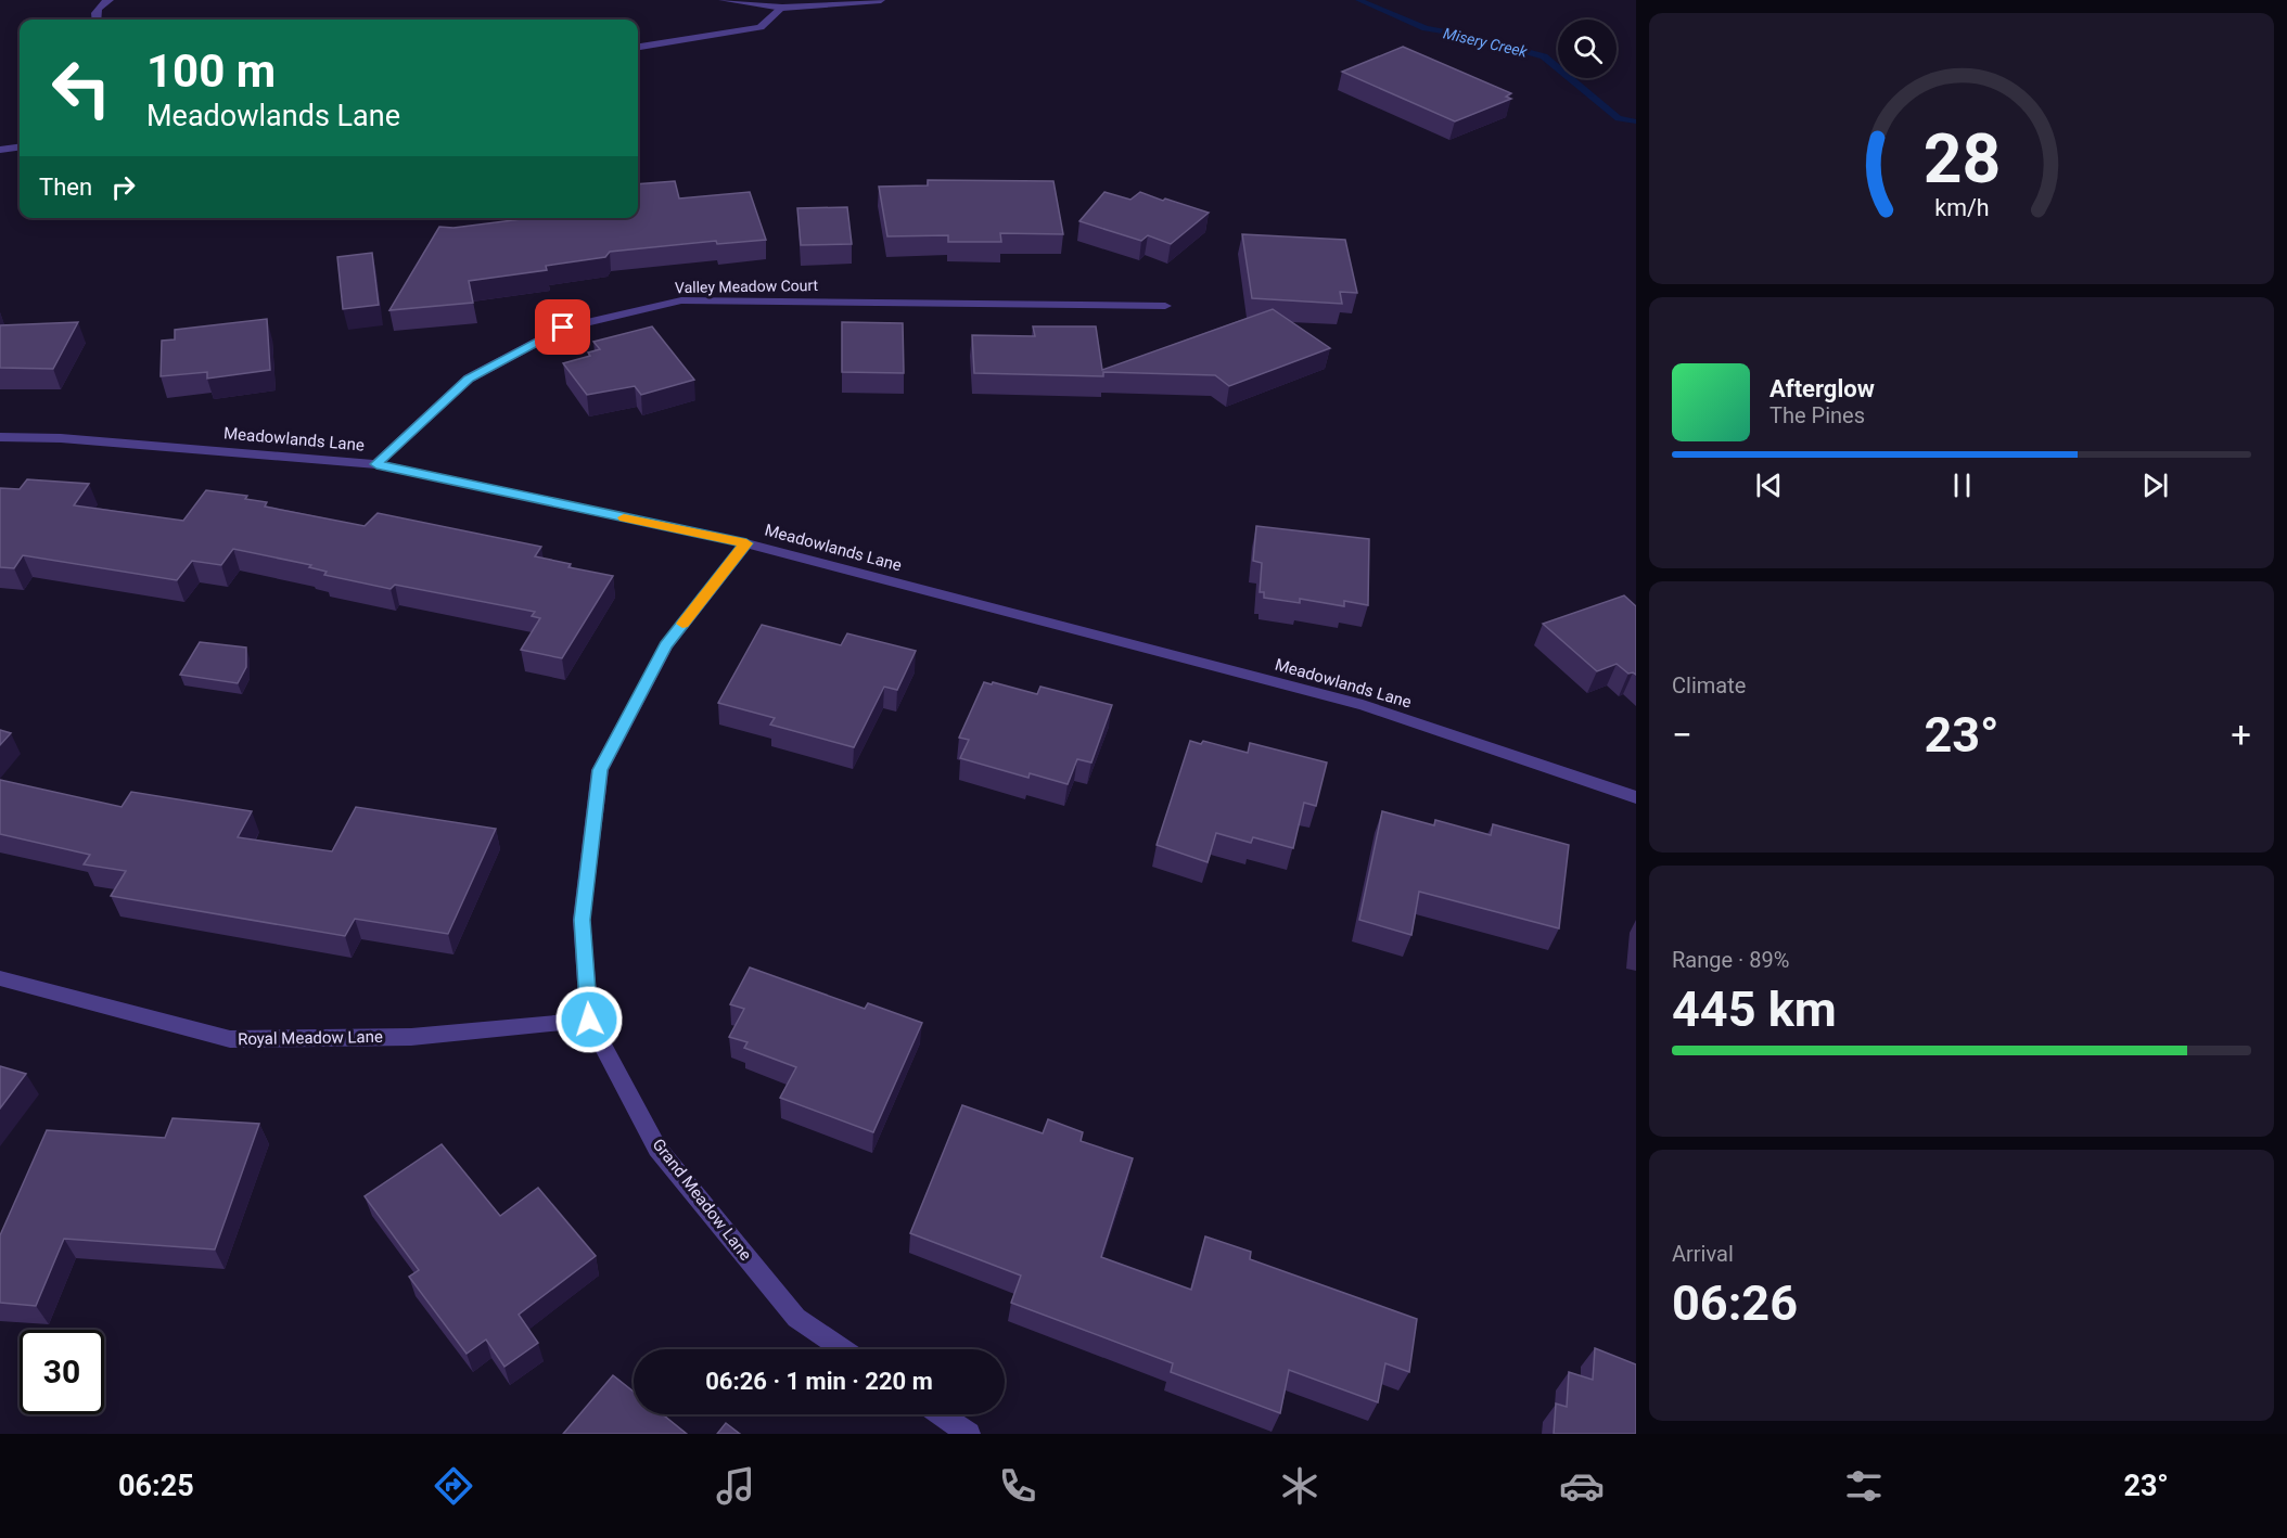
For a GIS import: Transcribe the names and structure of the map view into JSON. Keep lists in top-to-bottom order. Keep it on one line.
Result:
{"streets":{"street":["Valley Meadow Court","Meadowlands Lane","Royal Meadow Lane","Grand Meadow Lane"]},"crossings":[["Valley Meadow Court","Meadowlands Lane"],["Meadowlands Lane","Grand Meadow Lane"],["Royal Meadow Lane","Grand Meadow Lane"]],"water":["Misery Creek"],"page":{"turn":["100 m","Meadowlands Lane"],"then":"Then","song":["Afterglow","The Pines"],"tile":["Climate",["Range · 89%","445 km"],["Arrival","06:26"]],"heat":["−","23°","+"],"limit":"30","trip":"06:26 · 1 min · 220 m","tabs":["06:25","23°"],"gauge":["28","km/h"]}}
